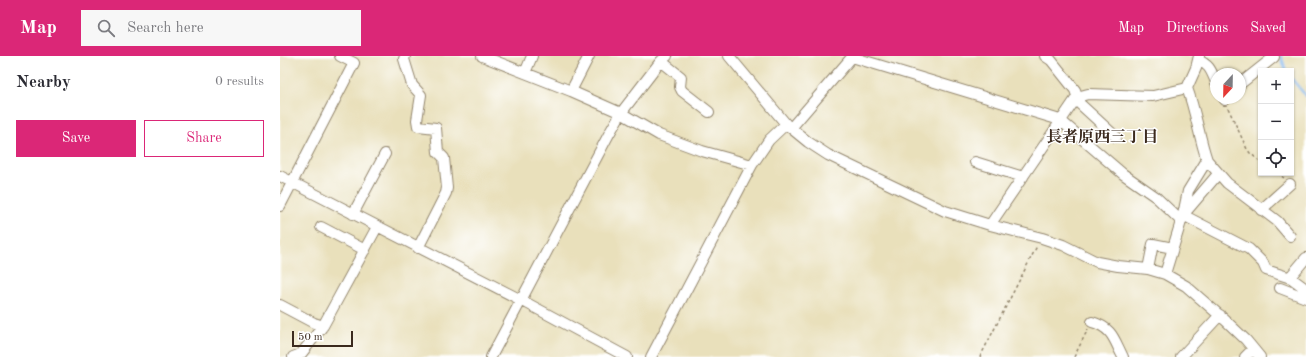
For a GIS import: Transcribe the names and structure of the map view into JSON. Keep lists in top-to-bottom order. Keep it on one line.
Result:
{"districts":["長者原西三丁目"],"scale_bar":"50 m","north":"bottom","page":{"header":"Map","search":"Search here","nav":["Map","Directions","Saved"],"heading":["Nearby","0 results"],"map_buttons":["+","−"],"buttons":["Save","Share"],"scale":"50 m"}}
